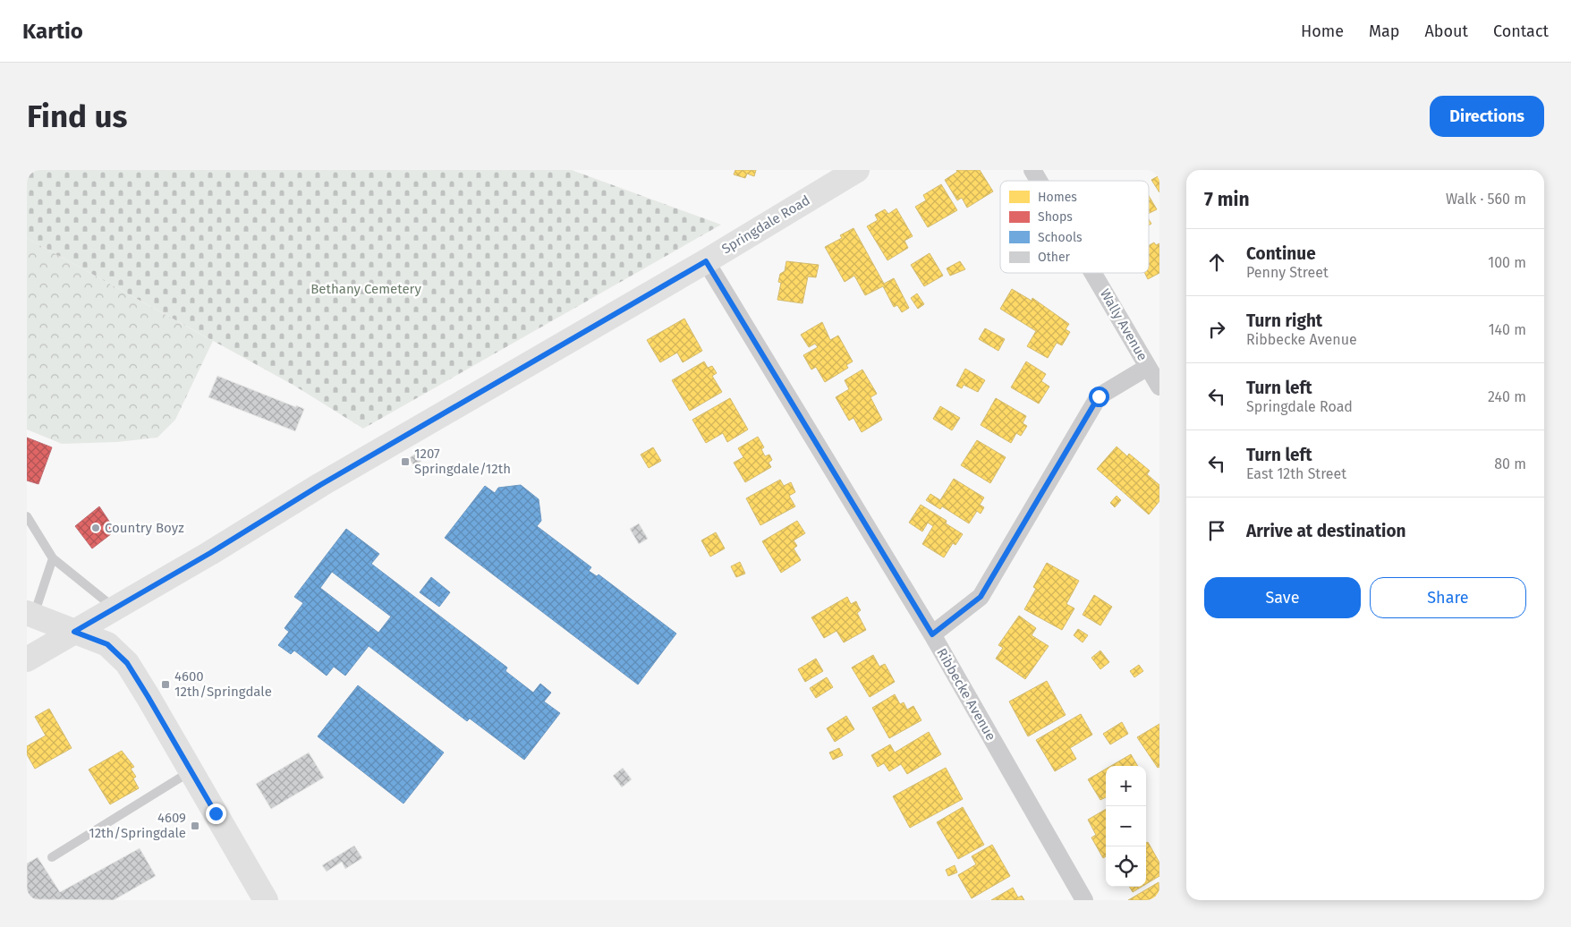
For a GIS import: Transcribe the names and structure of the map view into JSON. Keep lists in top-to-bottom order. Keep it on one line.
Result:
{"streets":{"main road":["Springdale Road"],"street":["Wally Avenue","Ribbecke Avenue"]},"crossings":[["Springdale Road","Ribbecke Avenue"]],"parks":["Bethany Cemetery"],"places":{"transit":["1207 Springdale/12th","4600 12th/Springdale","4609 12th/Springdale"],"other":["Country Boyz"]},"legend":["Homes","Shops","Schools","Other"],"page":{"header":"Kartio","nav":["Home","Map","About","Contact"],"buttons":["Directions",["Save","Share"]],"title":"Find us","heading":["7 min","Walk · 560 m"],"list":[["Continue","Penny Street","100 m"],["Turn right","Ribbecke Avenue","140 m"],["Turn left","Springdale Road","240 m"],["Turn left","East 12th Street","80 m"],"Arrive at destination"],"map_buttons":["+","−"]}}
